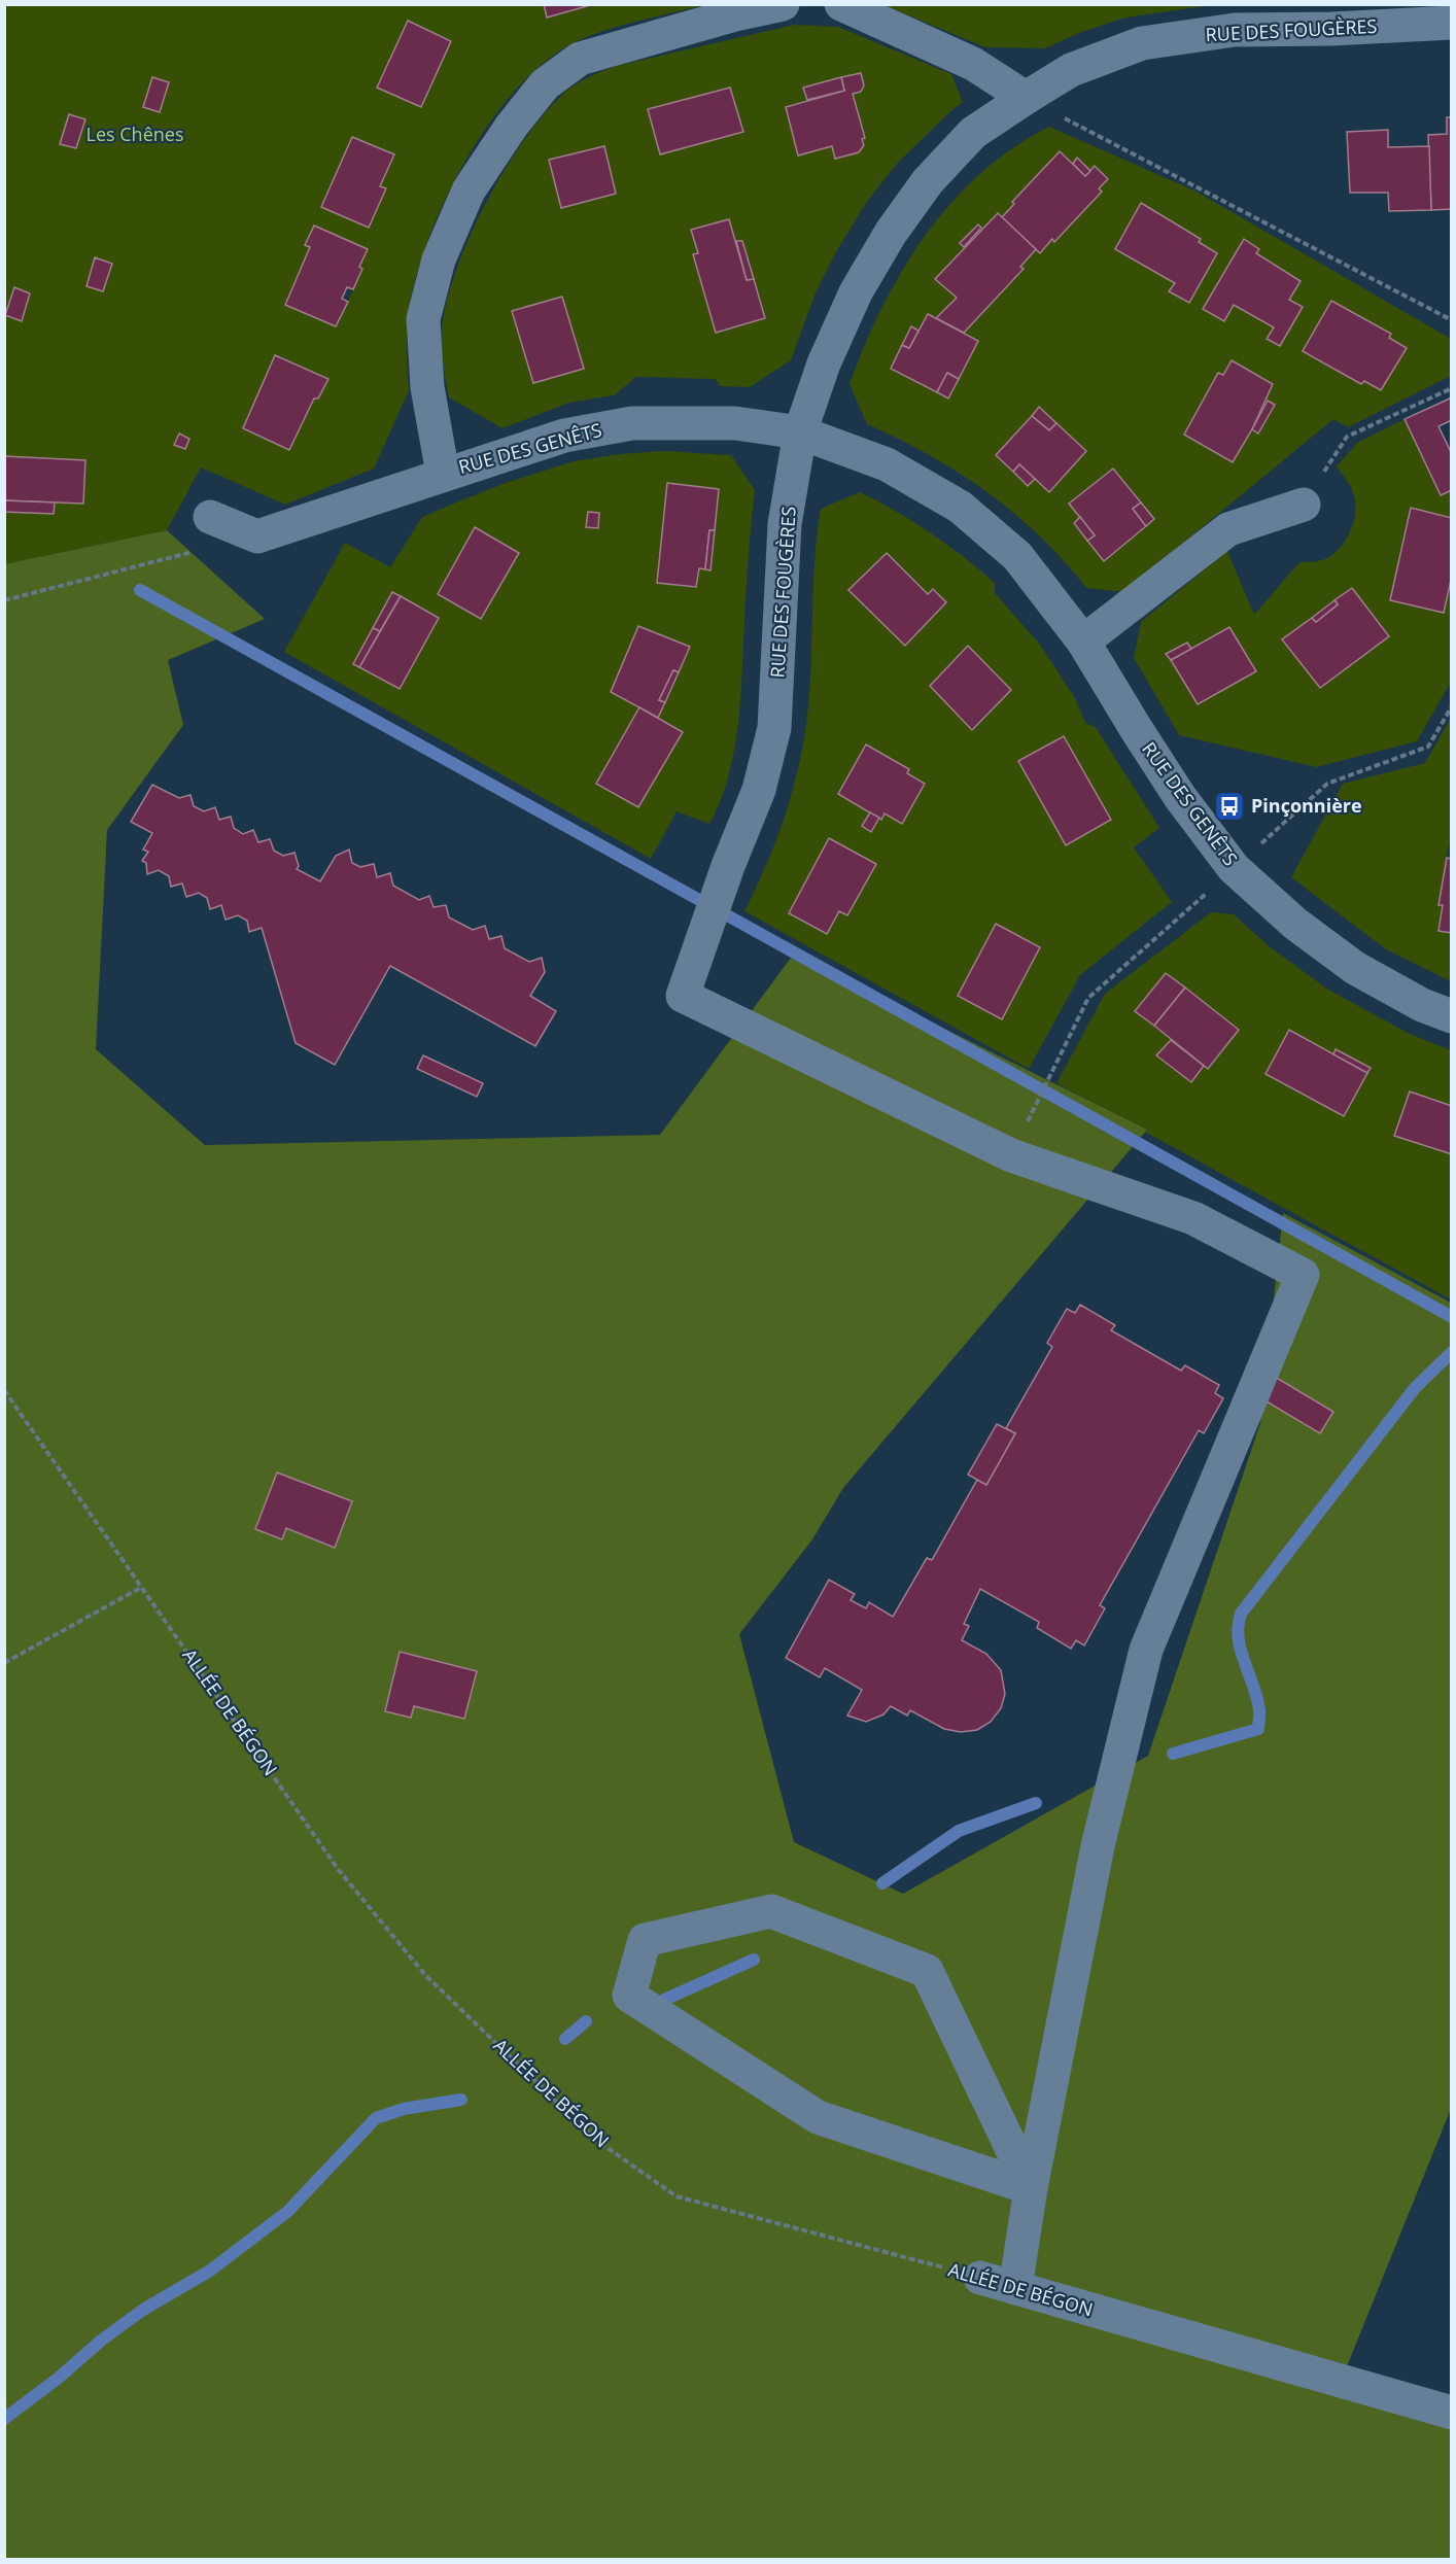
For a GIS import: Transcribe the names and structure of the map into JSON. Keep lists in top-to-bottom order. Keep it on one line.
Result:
{"streets":{"street":["RUE DES FOUGÈRES","RUE DES GENÊTS","ALLÉE DE BÉGON"]},"crossings":[["RUE DES FOUGÈRES","RUE DES GENÊTS"]],"parks":["Les Chênes"],"places":{"bus stop":["Pinçonnière"]}}
